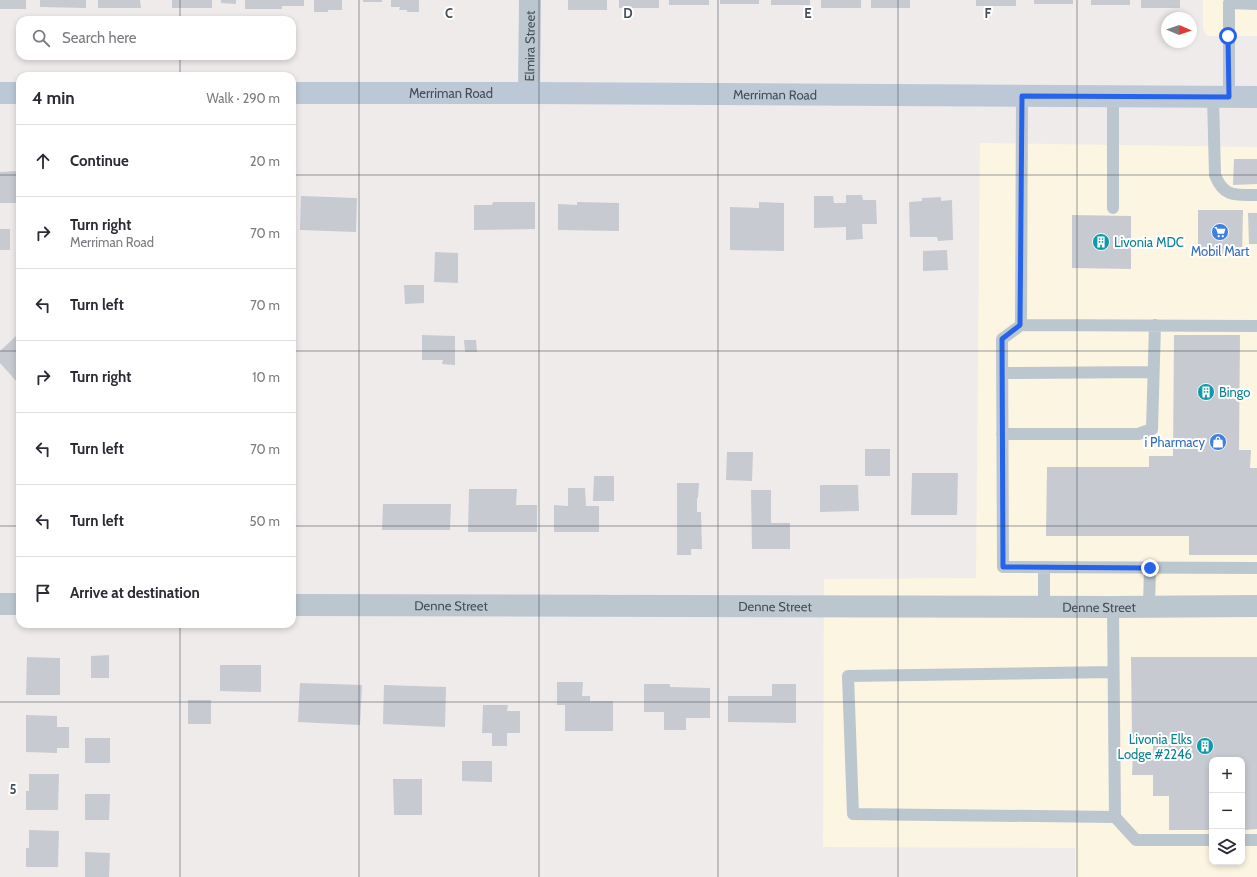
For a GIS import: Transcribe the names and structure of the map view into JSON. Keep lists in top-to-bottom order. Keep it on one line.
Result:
{"streets":{"main road":["Merriman Road"],"street":["Elmira Street","Denne Street"]},"crossings":[["Elmira Street","Merriman Road"]],"places":{"supermarket":["Mobil Mart"],"building":["Livonia MDC","Bingo","Livonia Elks Lodge #2246"],"shop":["i Pharmacy"]},"north":"right","page":{"search":"Search here","heading":["4 min","Walk · 290 m"],"list":[["Continue","20 m"],["Turn right","Merriman Road","70 m"],["Turn left","70 m"],["Turn right","10 m"],["Turn left","70 m"],["Turn left","50 m"],"Arrive at destination"],"map_buttons":["+","−"]},"grid":{"columns":["C","D","E","F"],"rows":["5"]}}
